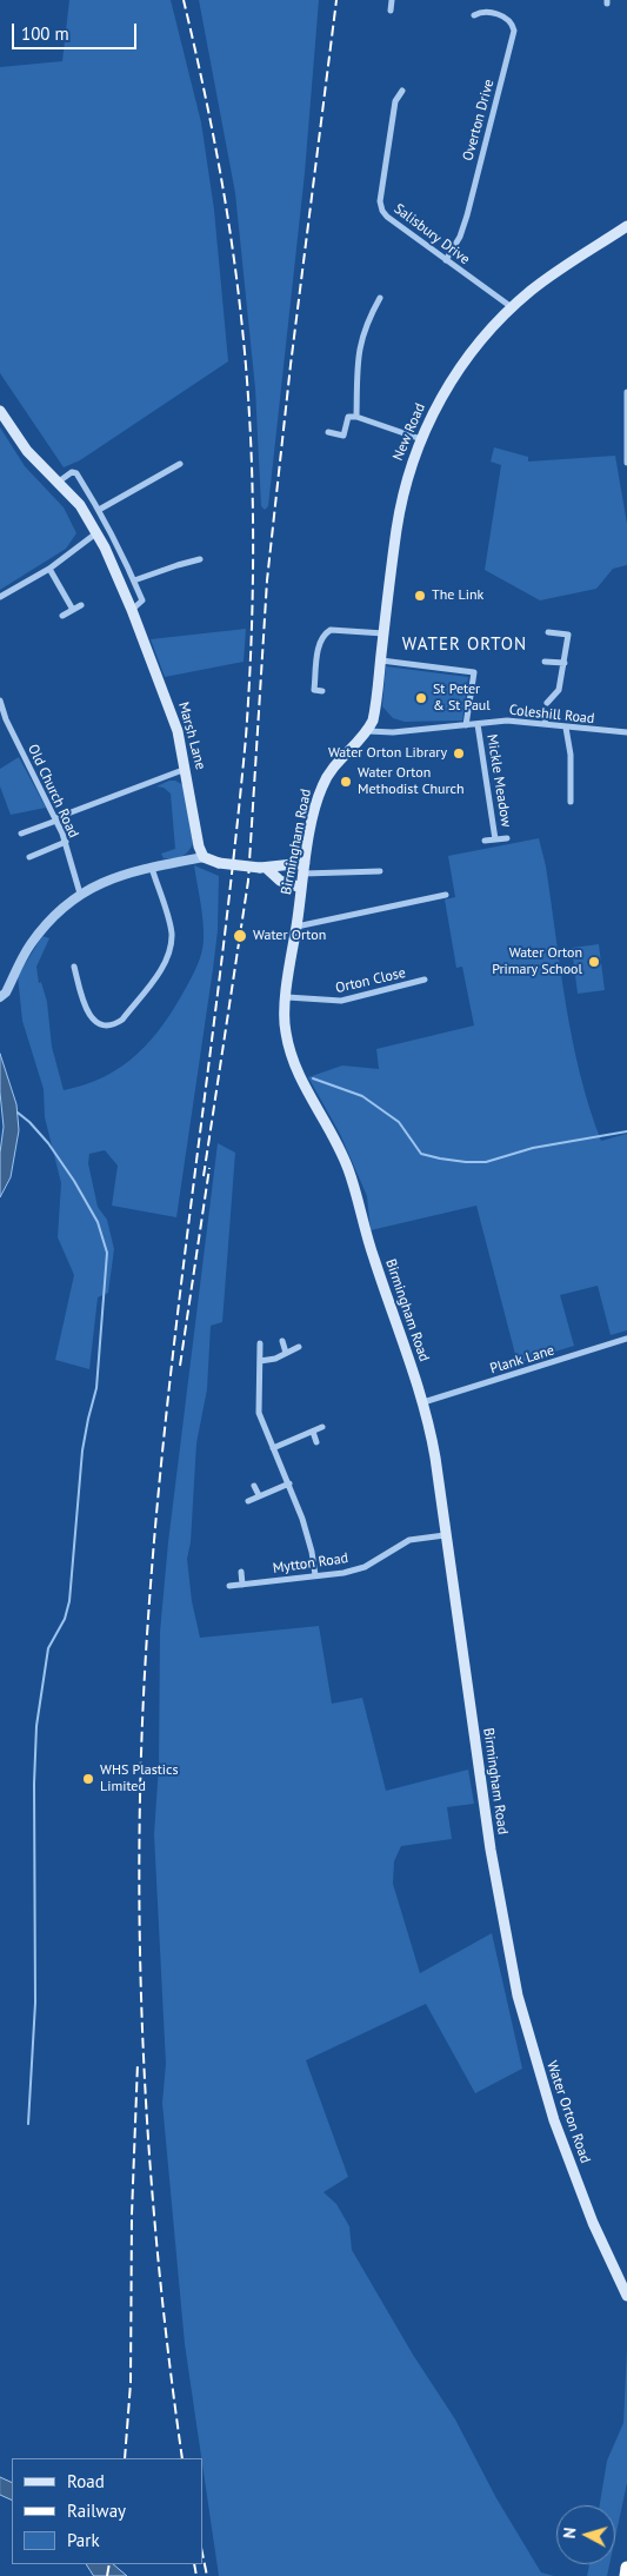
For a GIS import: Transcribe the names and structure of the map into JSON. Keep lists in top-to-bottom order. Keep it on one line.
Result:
{"streets":{"main road":["New Road","Marsh Lane","Birmingham Road","Water Orton Road"],"street":["Overton Drive","Salisbury Drive","Coleshill Road","Mickle Meadow","Old Church Road","Orton Close","Plank Lane","Mytton Road"]},"crossings":[["Overton Drive","Salisbury Drive"],["Salisbury Drive","New Road"],["New Road","Coleshill Road"],["New Road","Birmingham Road"],["Coleshill Road","Mickle Meadow"],["Coleshill Road","Birmingham Road"],["Birmingham Road","Orton Close"],["Birmingham Road","Plank Lane"],["Birmingham Road","Mytton Road"],["Birmingham Road","Water Orton Road"]],"districts":["WATER ORTON"],"places":["The Link","St Peter & St Paul","Water Orton Library","Water Orton Methodist Church","Water Orton","Water Orton Primary School","WHS Plastics Limited"],"legend":["Road","Railway","Park"],"scale_bar":"100 m","north":"left"}
